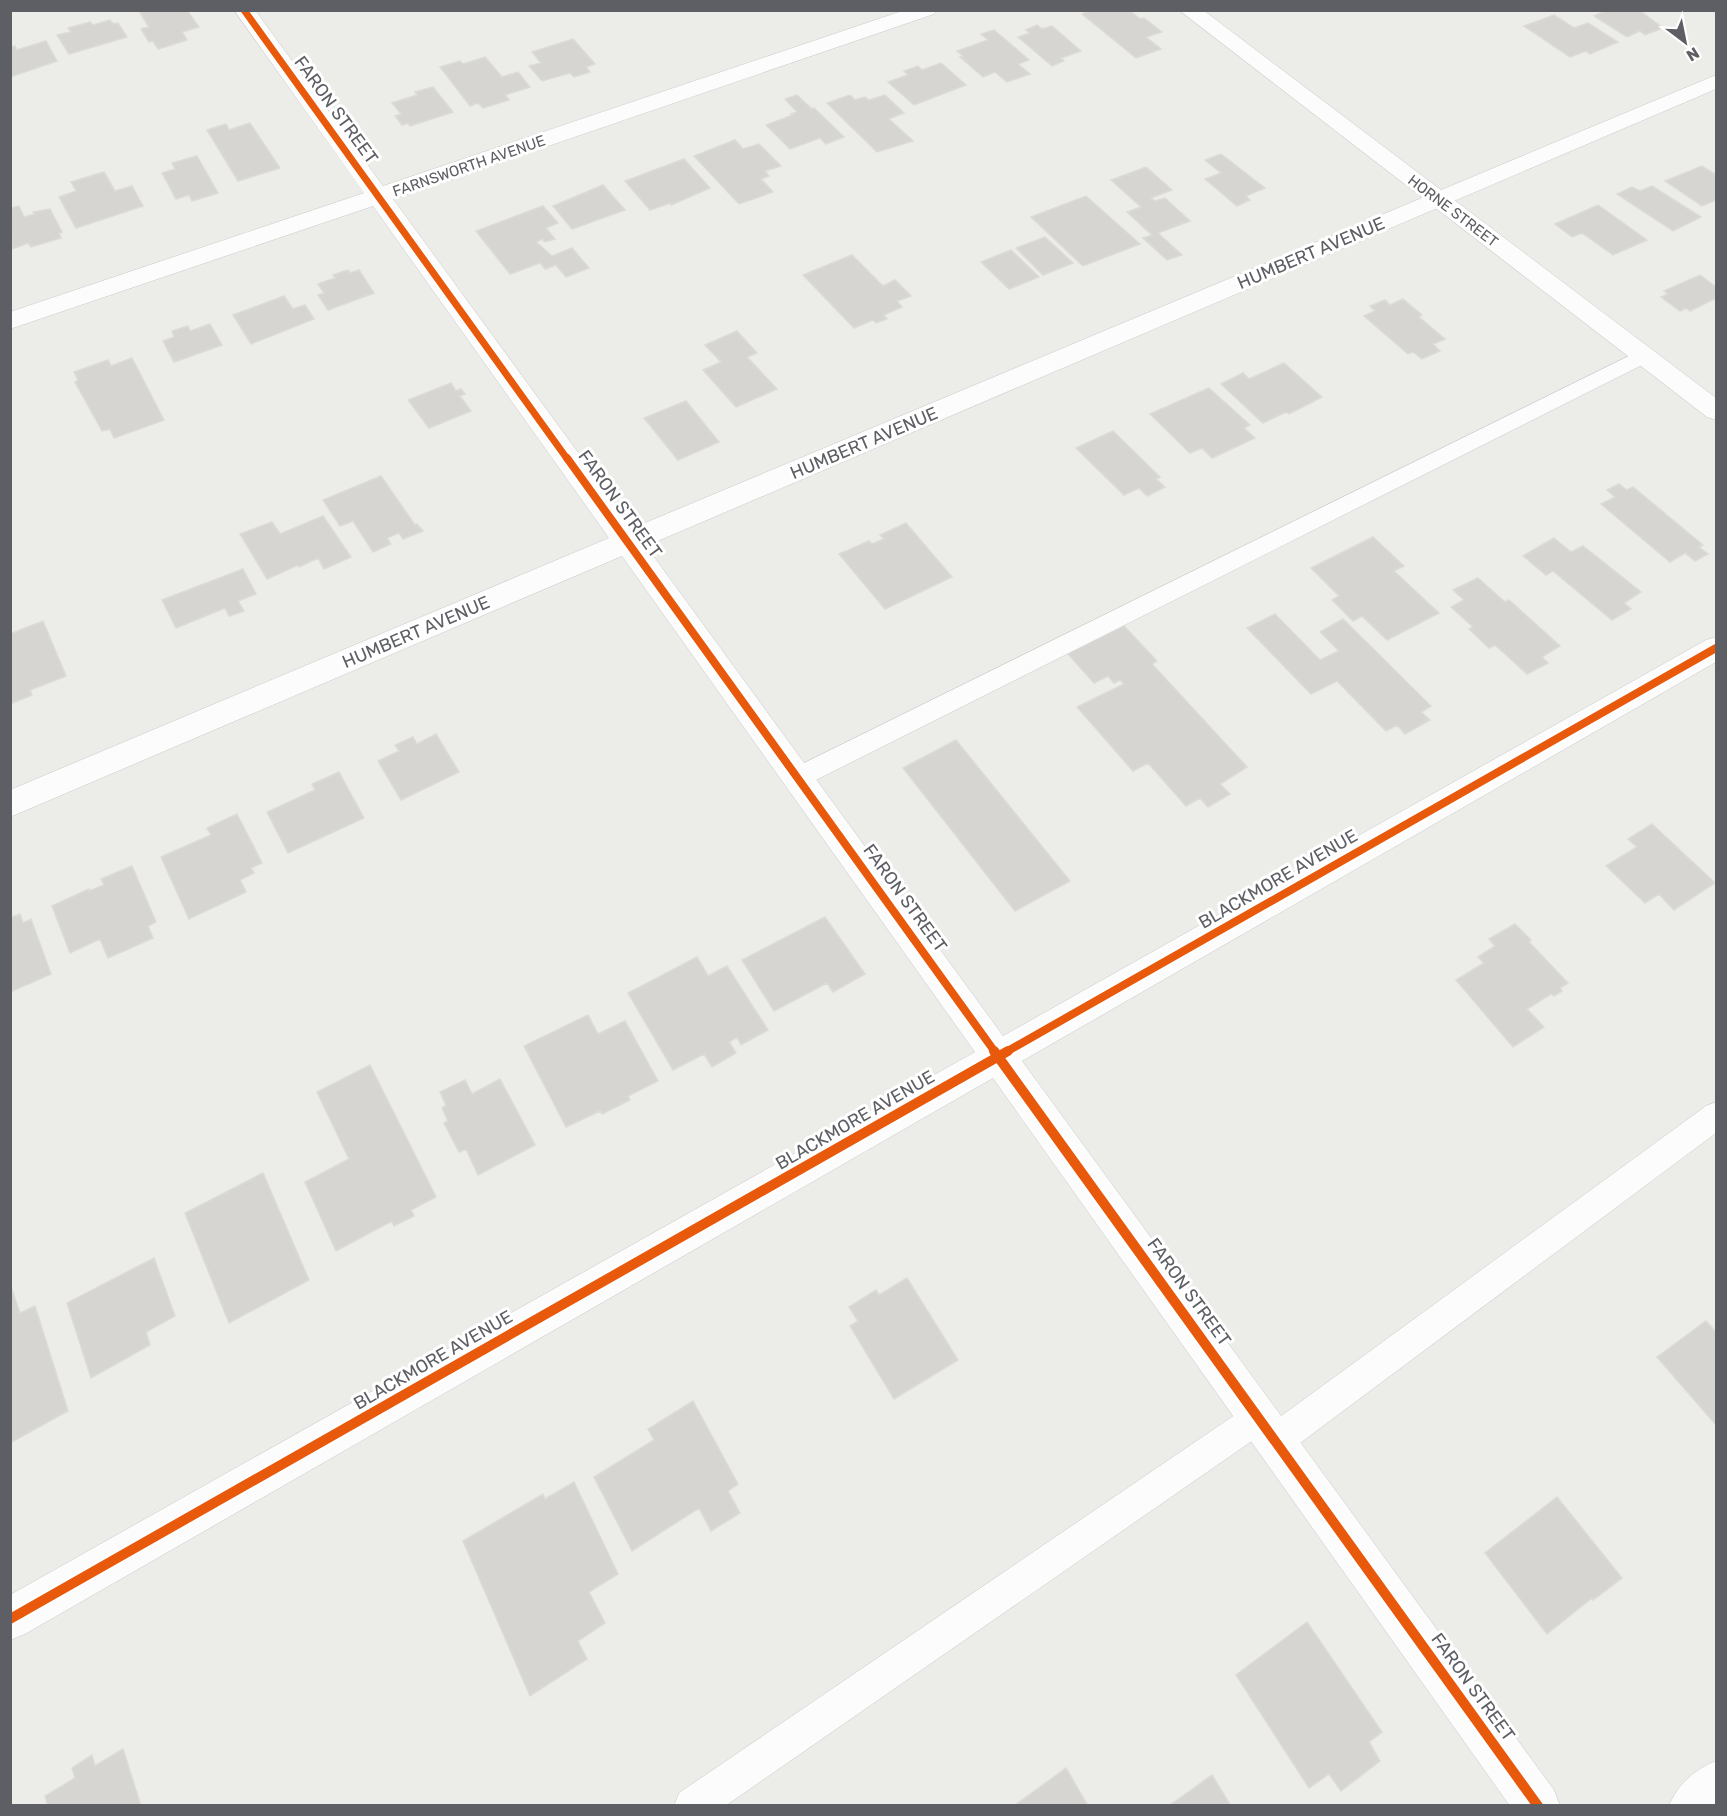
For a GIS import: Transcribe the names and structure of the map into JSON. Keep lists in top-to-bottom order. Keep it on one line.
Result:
{"streets":{"street":["FARON STREET","FARNSWORTH AVENUE","HORNE STREET","HUMBERT AVENUE","BLACKMORE AVENUE"]},"crossings":[["FARON STREET","FARNSWORTH AVENUE"],["FARON STREET","HUMBERT AVENUE"],["FARON STREET","BLACKMORE AVENUE"],["HORNE STREET","HUMBERT AVENUE"]],"north":"bottom right"}
